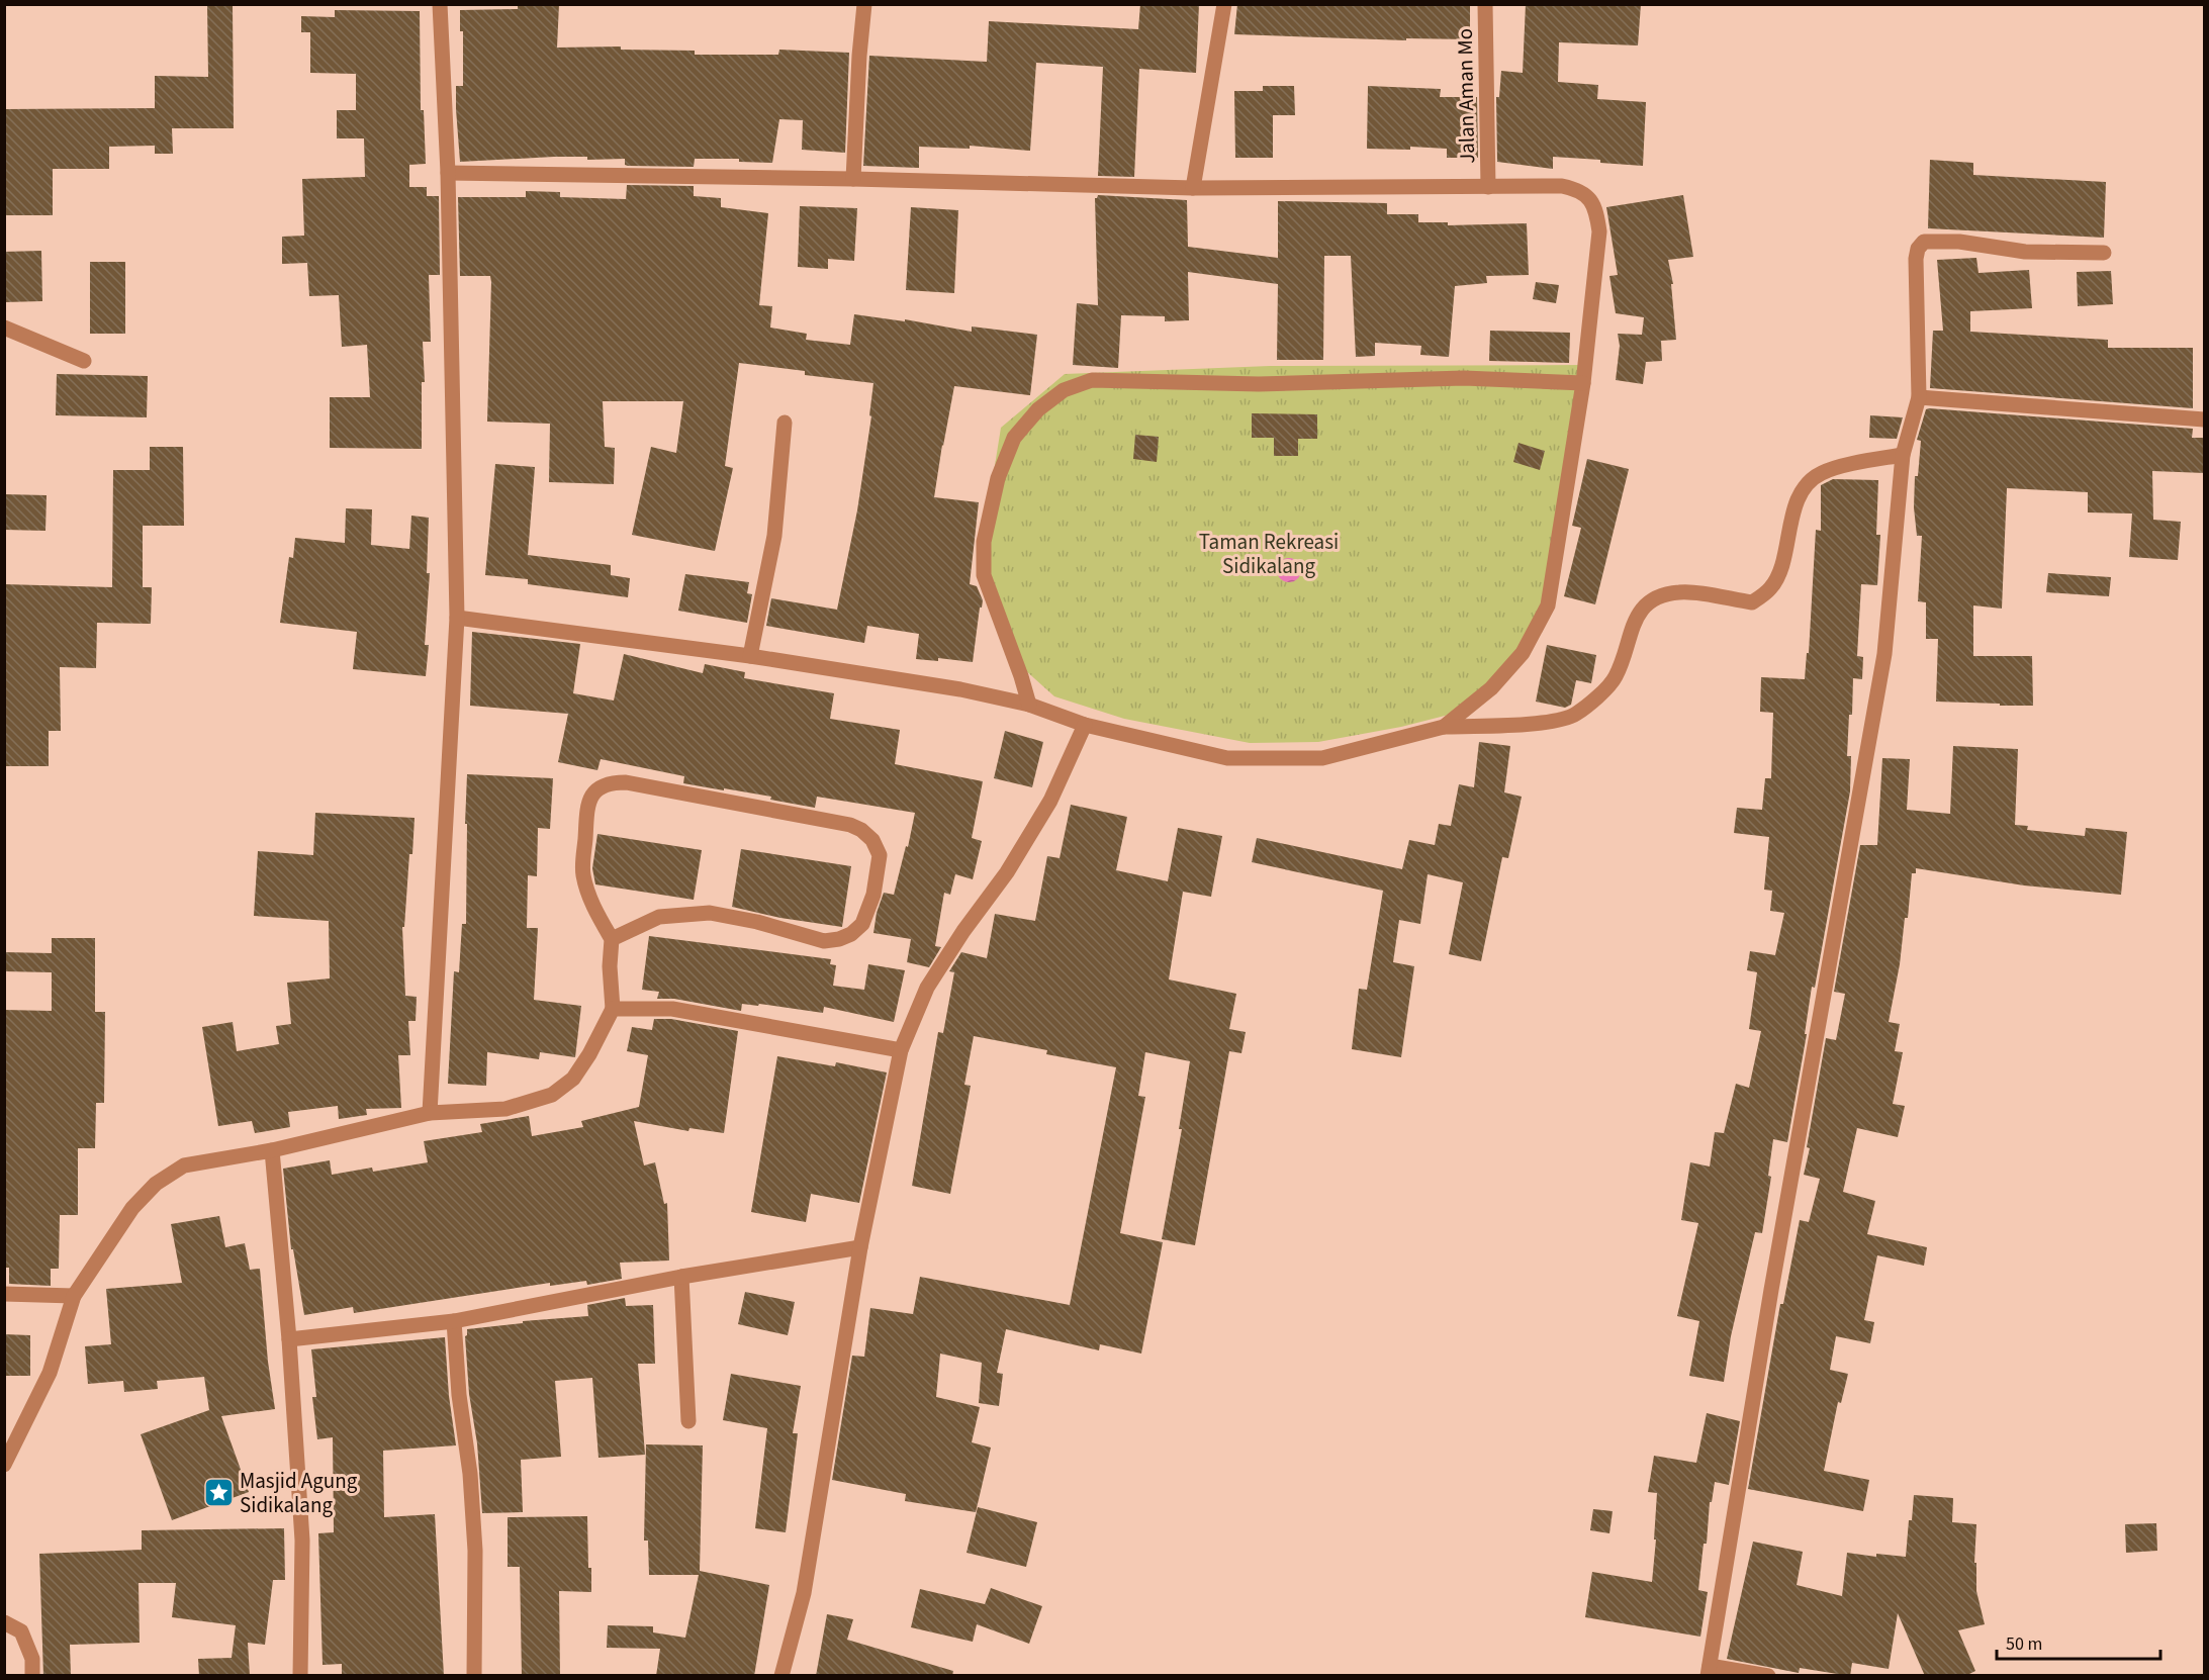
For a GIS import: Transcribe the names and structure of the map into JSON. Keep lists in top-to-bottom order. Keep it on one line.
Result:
{"streets":{"street":["Jalan Aman Mo"]},"parks":["Taman Rekreasi Sidikalang"],"places":{"place":["Masjid Agung Sidikalang"]},"scale_bar":"50 m"}
